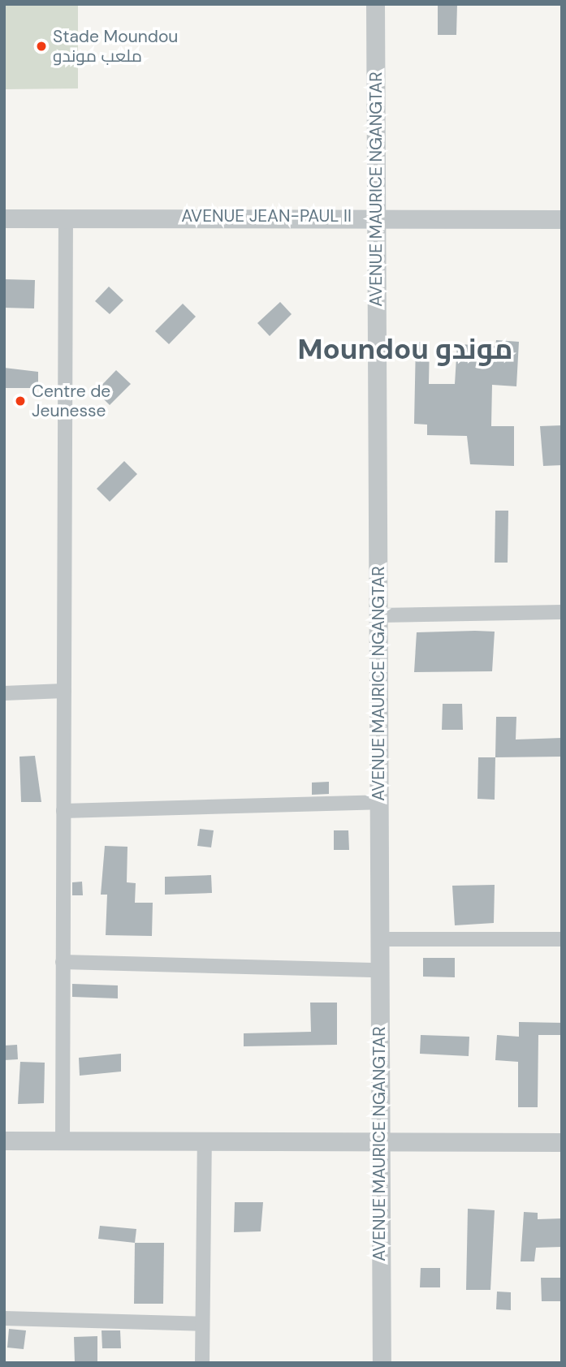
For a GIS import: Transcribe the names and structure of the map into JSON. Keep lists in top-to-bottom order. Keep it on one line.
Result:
{"streets":{"street":["AVENUE MAURICE NGANGTAR","AVENUE JEAN-PAUL II"]},"crossings":[["AVENUE MAURICE NGANGTAR","AVENUE JEAN-PAUL II"]],"districts":["Moundou موندو"],"places":["Stade Moundou ملعب موندو","Centre de Jeunesse"]}
